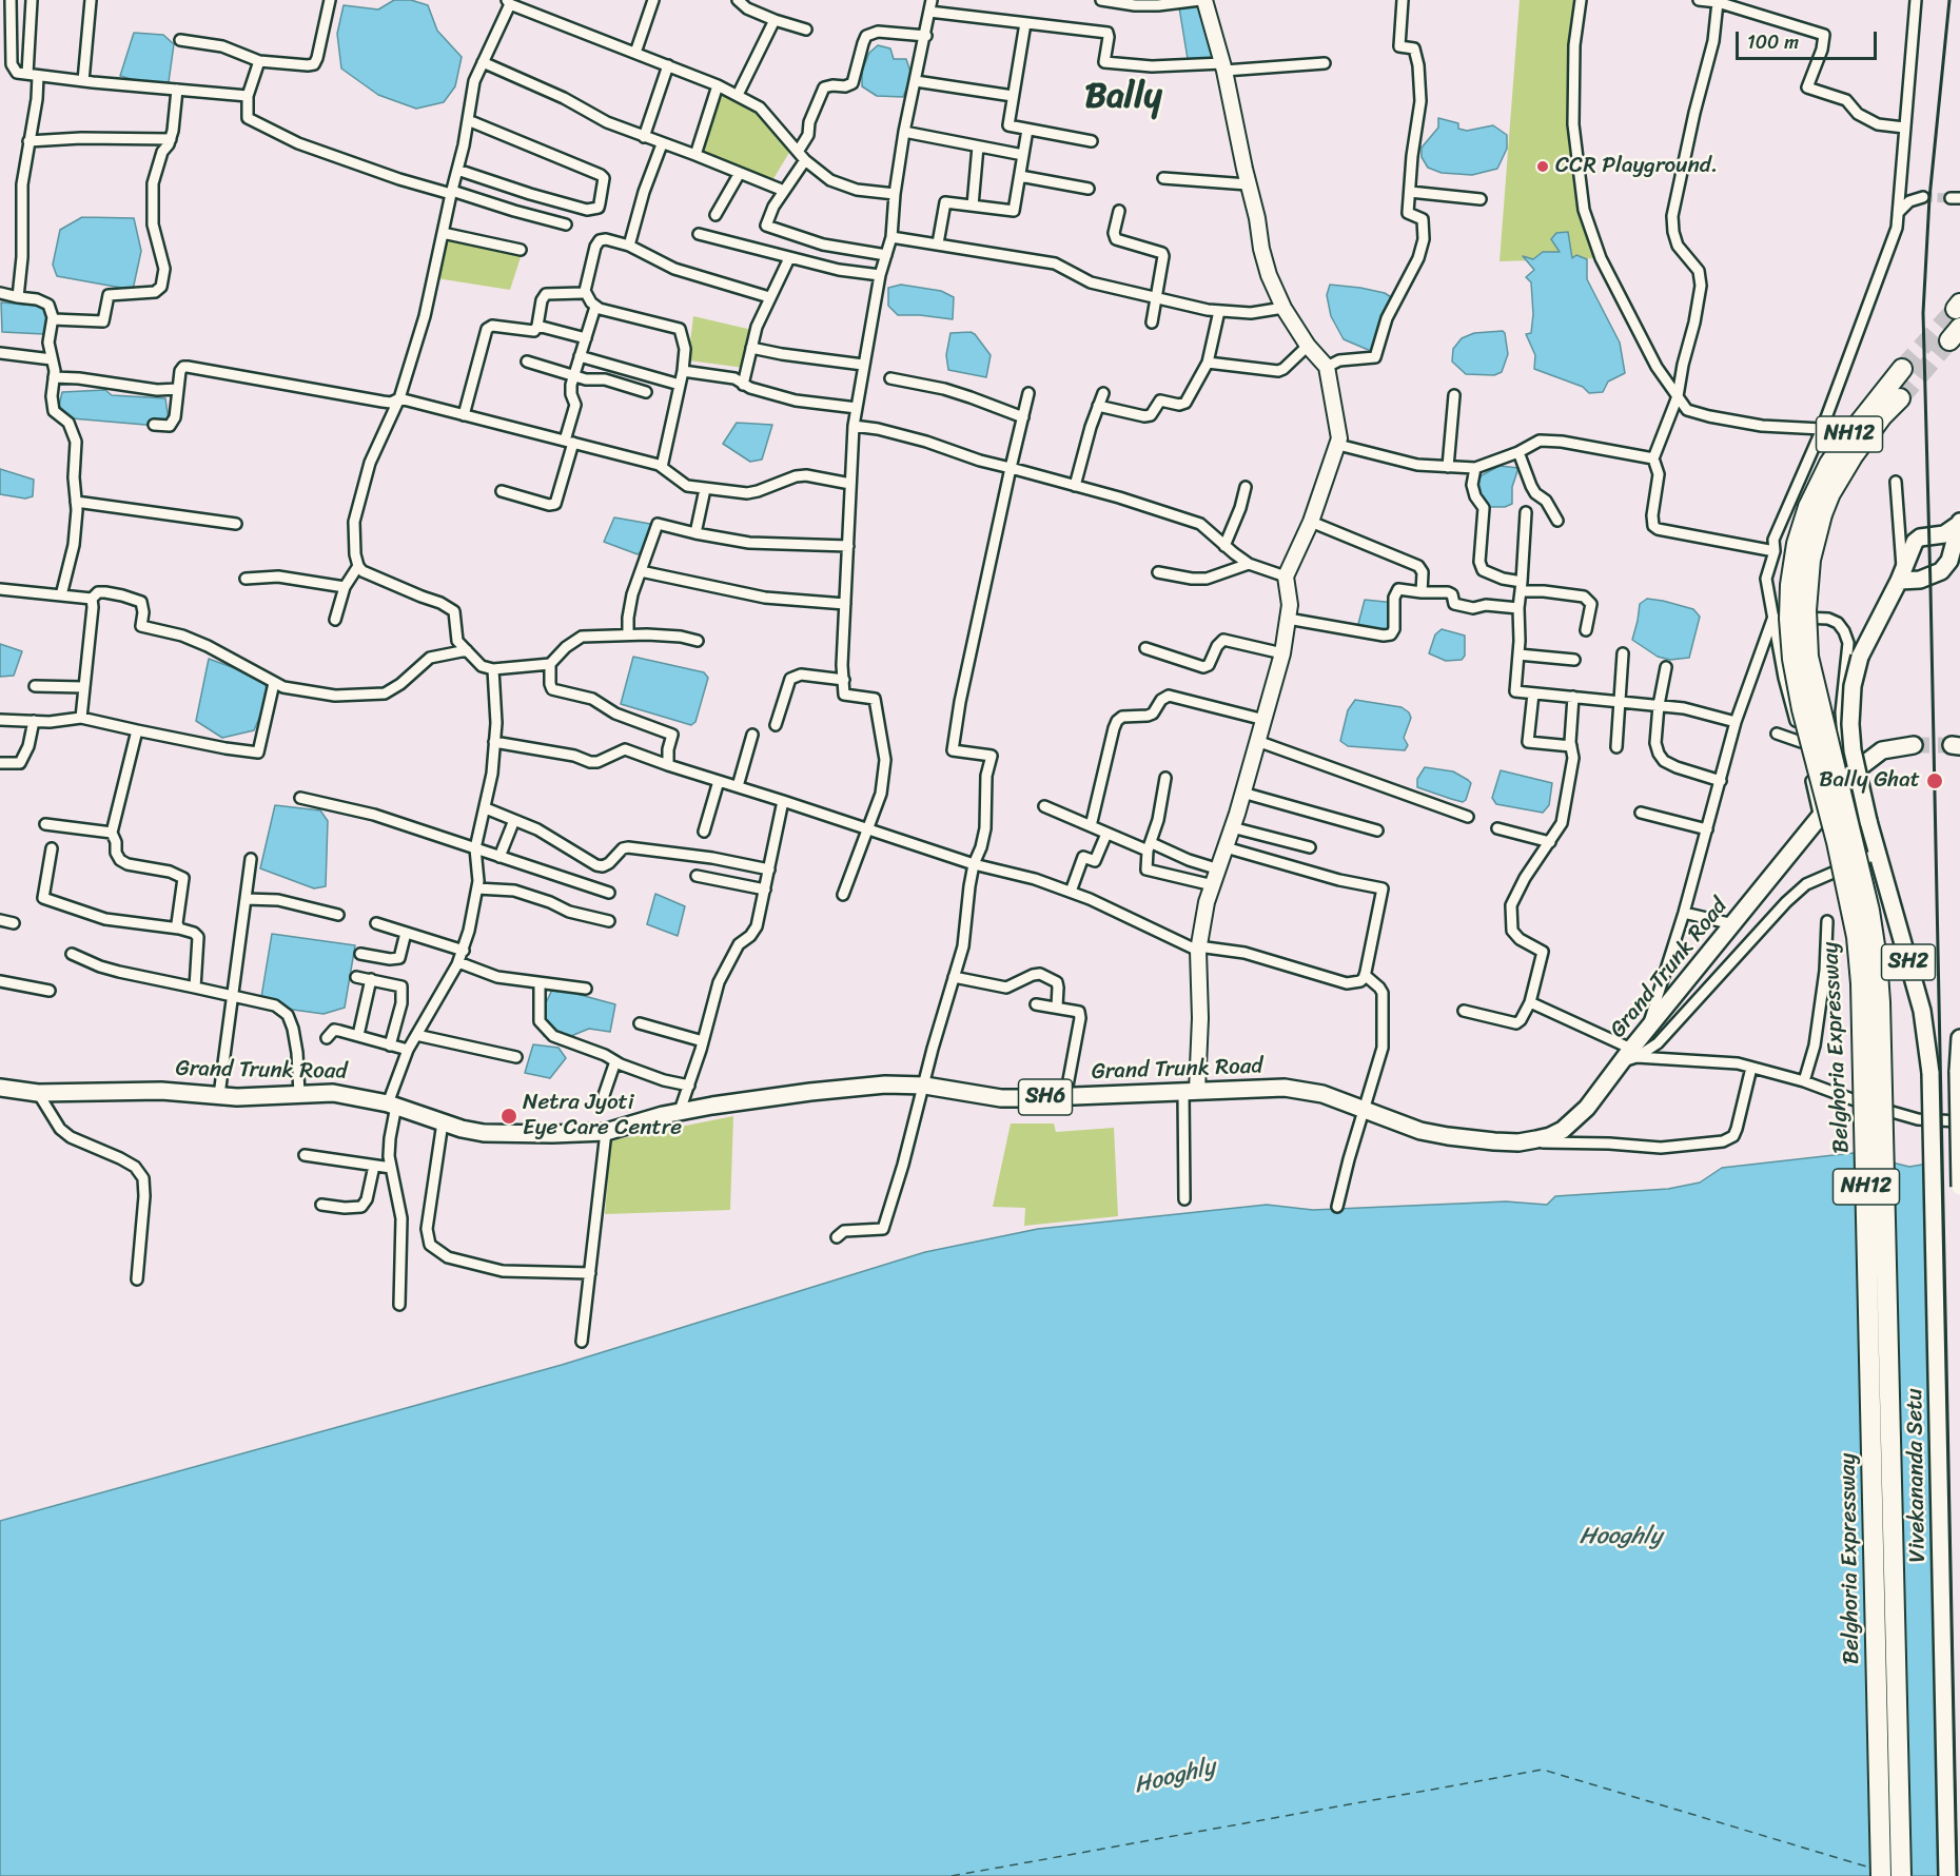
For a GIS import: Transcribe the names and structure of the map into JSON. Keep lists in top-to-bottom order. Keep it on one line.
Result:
{"streets":{"highway":["NH12","Belghoria Expressway"],"main road":["SH2","Grand Trunk Road","SH6","Vivekananda Setu"]},"crossings":[["SH2","Vivekananda Setu"]],"districts":["Bally"],"water":["Hooghly"],"places":["CCR Playground.","Bally Ghat","Netra Jyoti Eye Care Centre"],"scale_bar":"100 m"}
